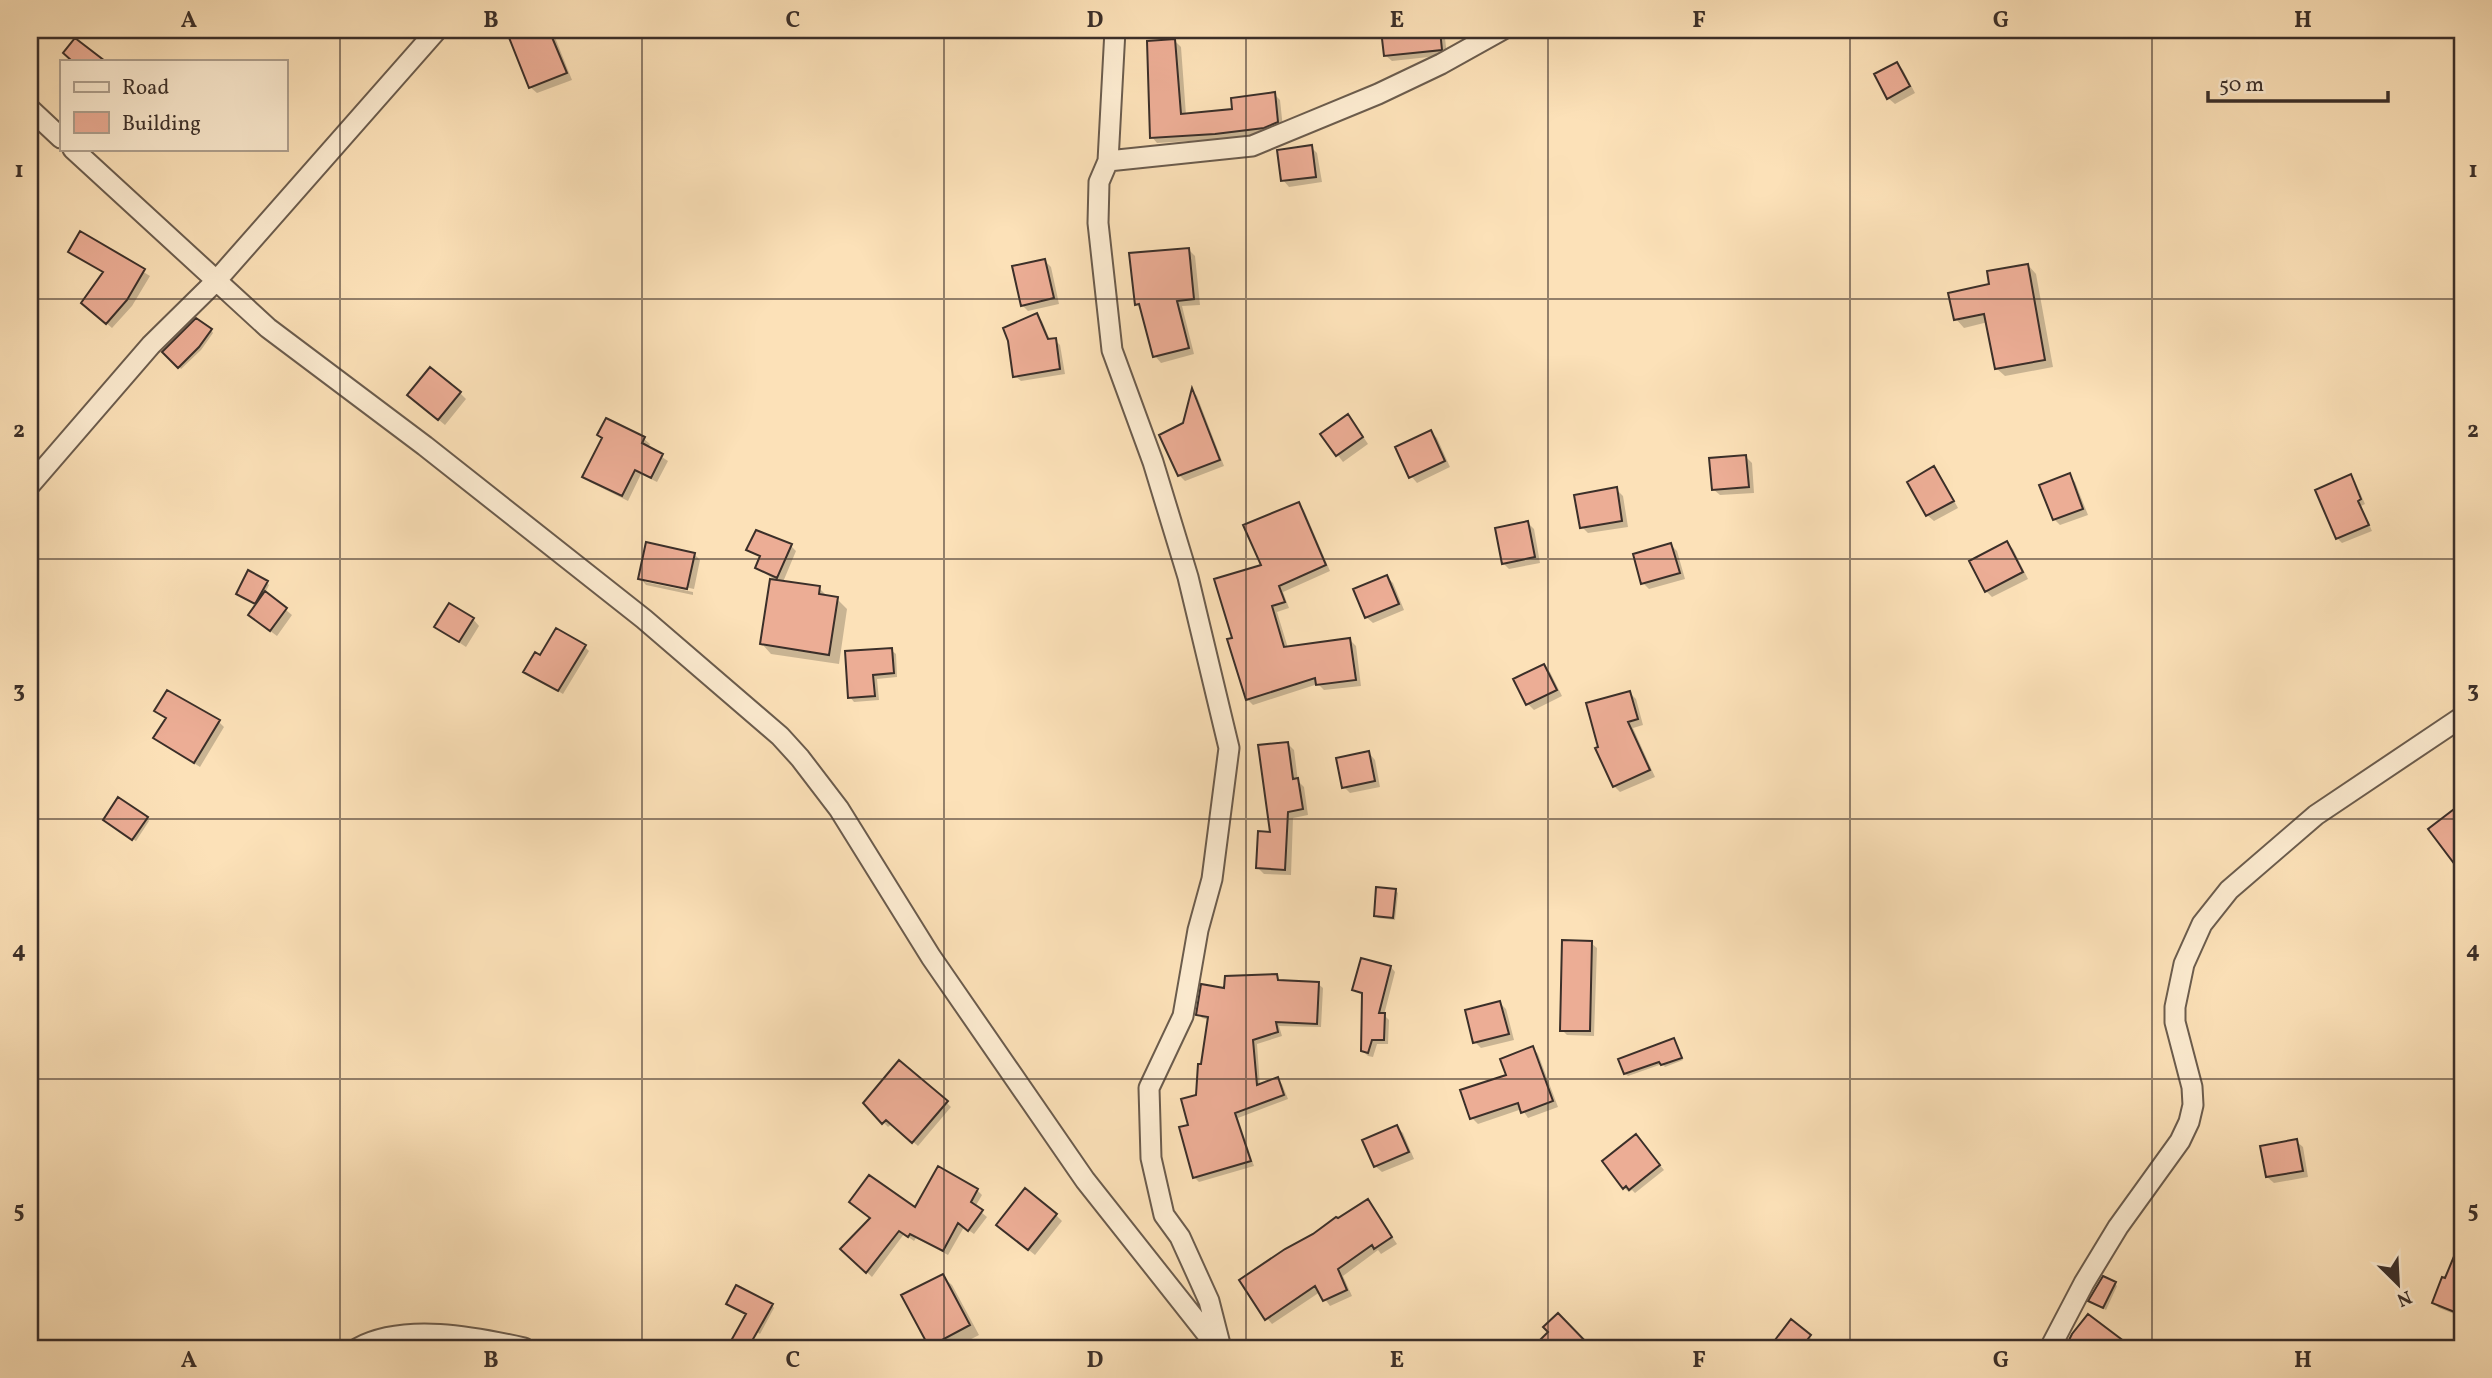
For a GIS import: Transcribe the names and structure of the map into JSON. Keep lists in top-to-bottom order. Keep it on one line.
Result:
{"legend":["Road","Building"],"scale_bar":"50 m","north":"bottom right","grid":{"columns":["A","B","C","D","E","F","G","H"],"rows":["1","2","3","4","5"]}}
